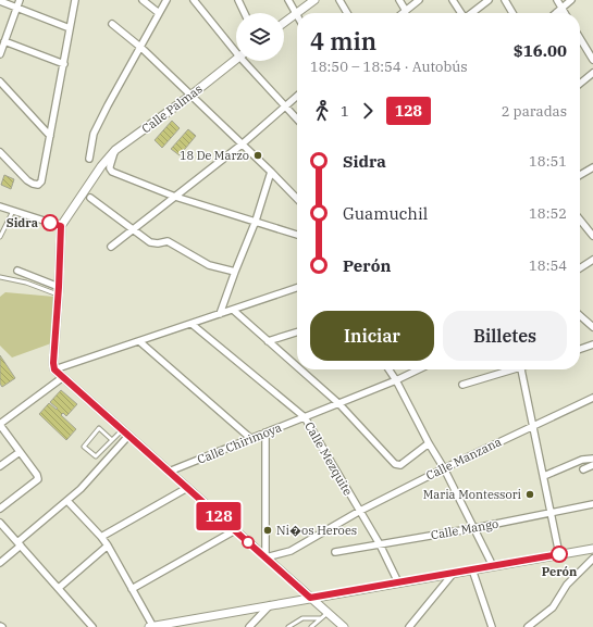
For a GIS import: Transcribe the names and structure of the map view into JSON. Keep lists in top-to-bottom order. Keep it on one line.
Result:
{"streets":{"street":["Calle Palmas","Calle Chirimoya","Calle Mezquite","Calle Manzana","Calle Mango"]},"crossings":[["Calle Chirimoya","Calle Mezquite"],["Calle Mezquite","Calle Manzana"],["Calle Mezquite","Calle Mango"]],"places":["18 De Marzo","Sidra","Maria Montessori","Ni�os Heroes","Perón"],"lines":["bus line 128"],"page":{"on_map":"128","heading":["4 min","18:50 – 18:54 · Autobús","$16.00"],"legs":["1","128","2 paradas"],"list":[{"name":"Sidra","value":"18:51"},{"name":"Guamuchil","value":"18:52"},{"name":"Perón","value":"18:54"}],"buttons":["Iniciar","Billetes"]}}
